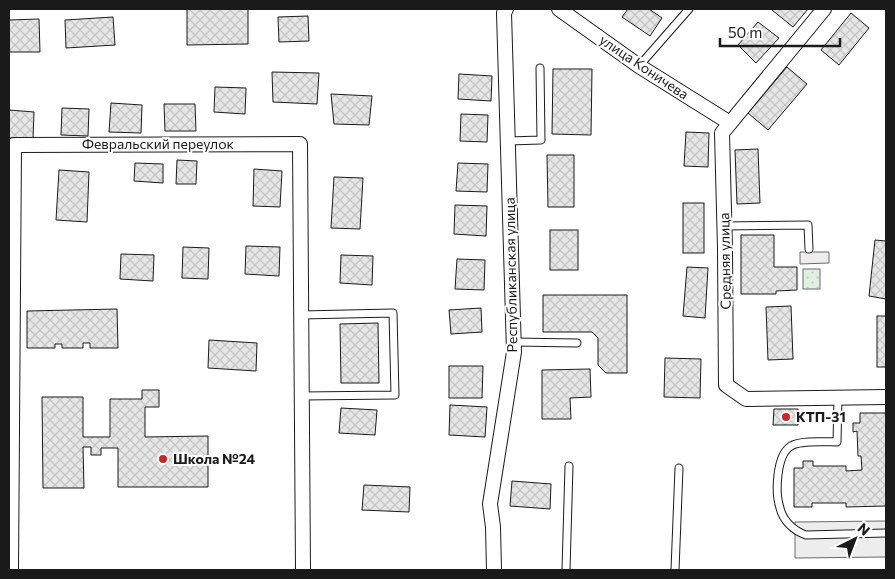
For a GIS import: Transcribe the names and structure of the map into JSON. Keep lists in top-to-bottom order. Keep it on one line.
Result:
{"streets":{"street":["улица Коничева","Февральский переулок","Средняя улица","Республиканская улица"]},"crossings":[["улица Коничева","Средняя улица"]],"places":["КТП-31","Школа №24"],"scale_bar":"50 m","north":"top right"}
